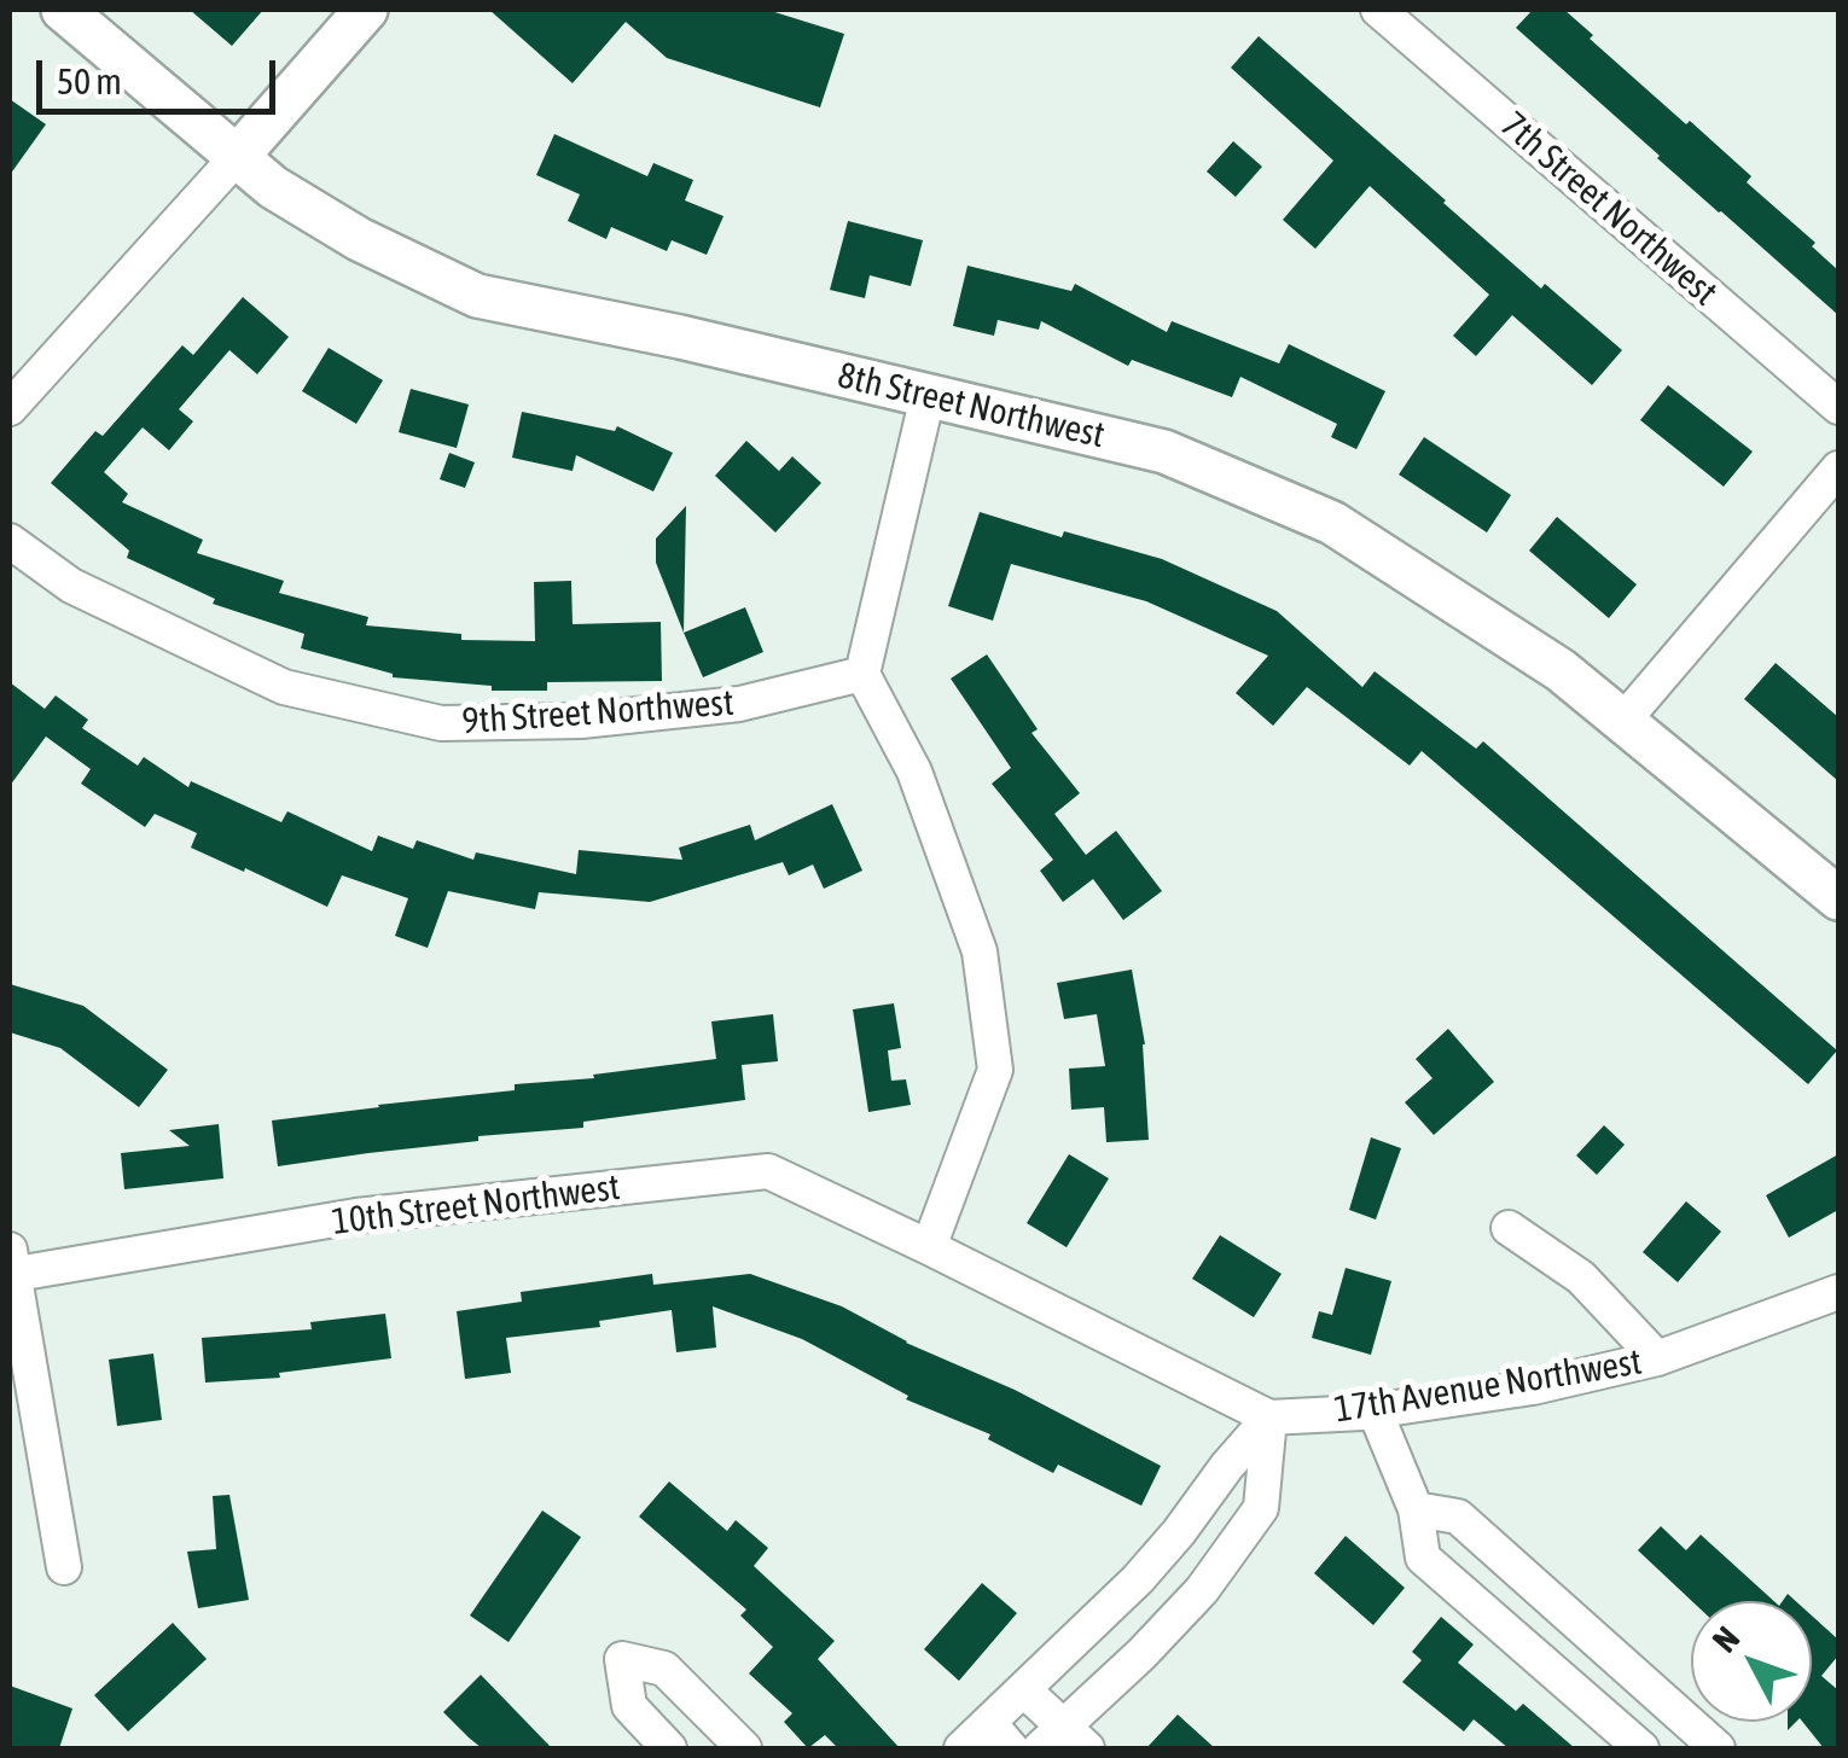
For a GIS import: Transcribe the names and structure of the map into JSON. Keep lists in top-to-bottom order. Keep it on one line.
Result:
{"streets":{"street":["7th Street Northwest","8th Street Northwest","9th Street Northwest","10th Street Northwest","17th Avenue Northwest"]},"scale_bar":"50 m","north":"top left"}
